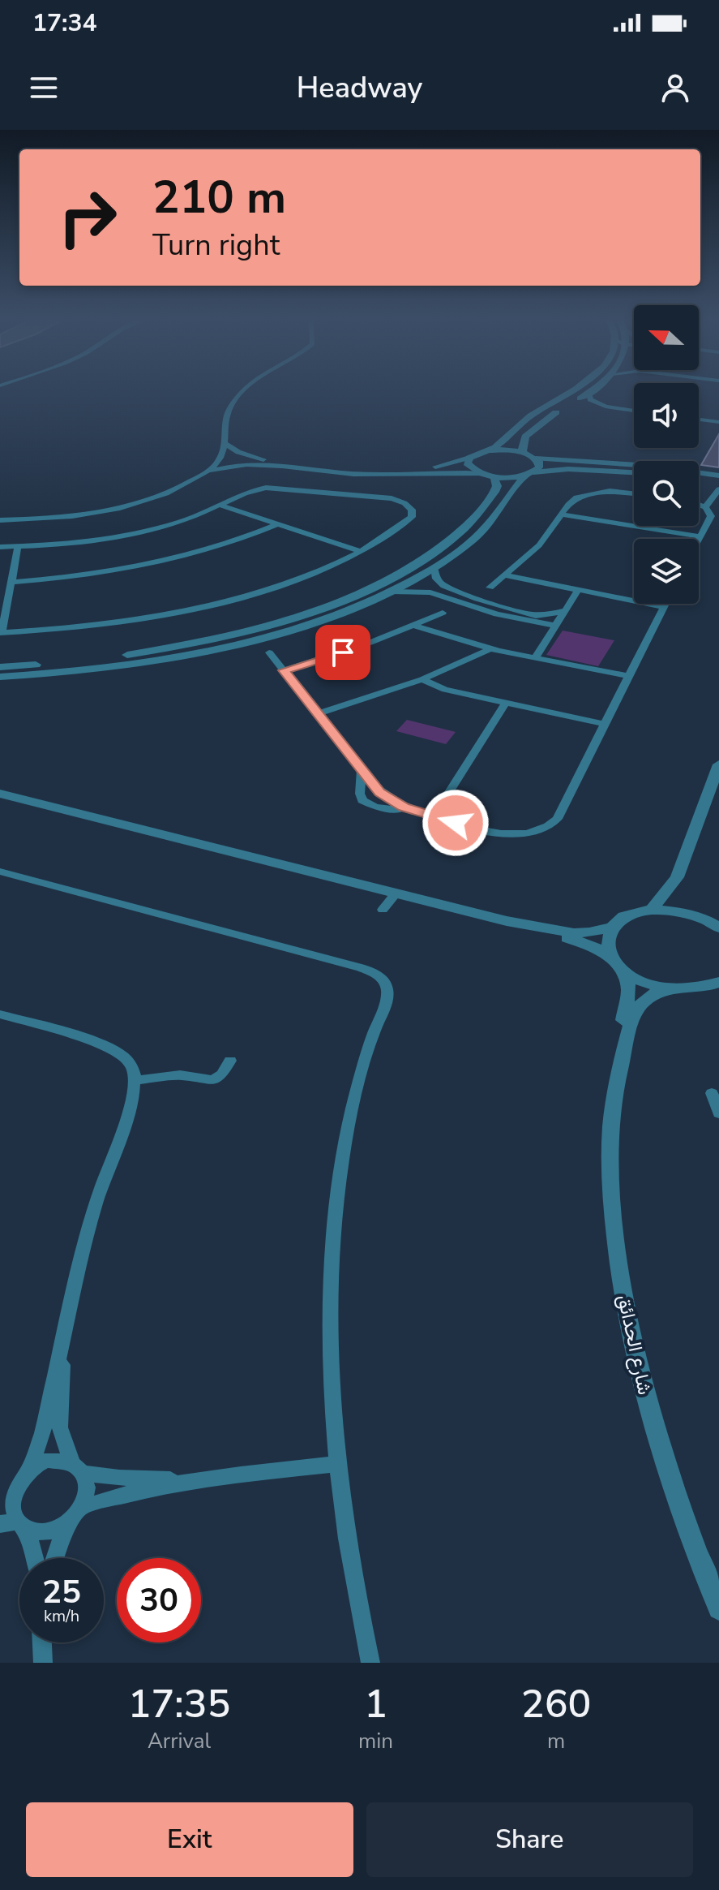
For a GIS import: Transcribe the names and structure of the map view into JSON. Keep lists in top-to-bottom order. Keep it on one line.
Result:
{"streets":{"street":["شارع الحدائق"]},"north":"left","page":{"status":"17:34","header":"Headway","turn":["210 m","Turn right"],"speed":"25 km/h","limit":"30","eta":["17:35","Arrival","1","min","260","m"],"buttons":["Exit","Share"]}}
